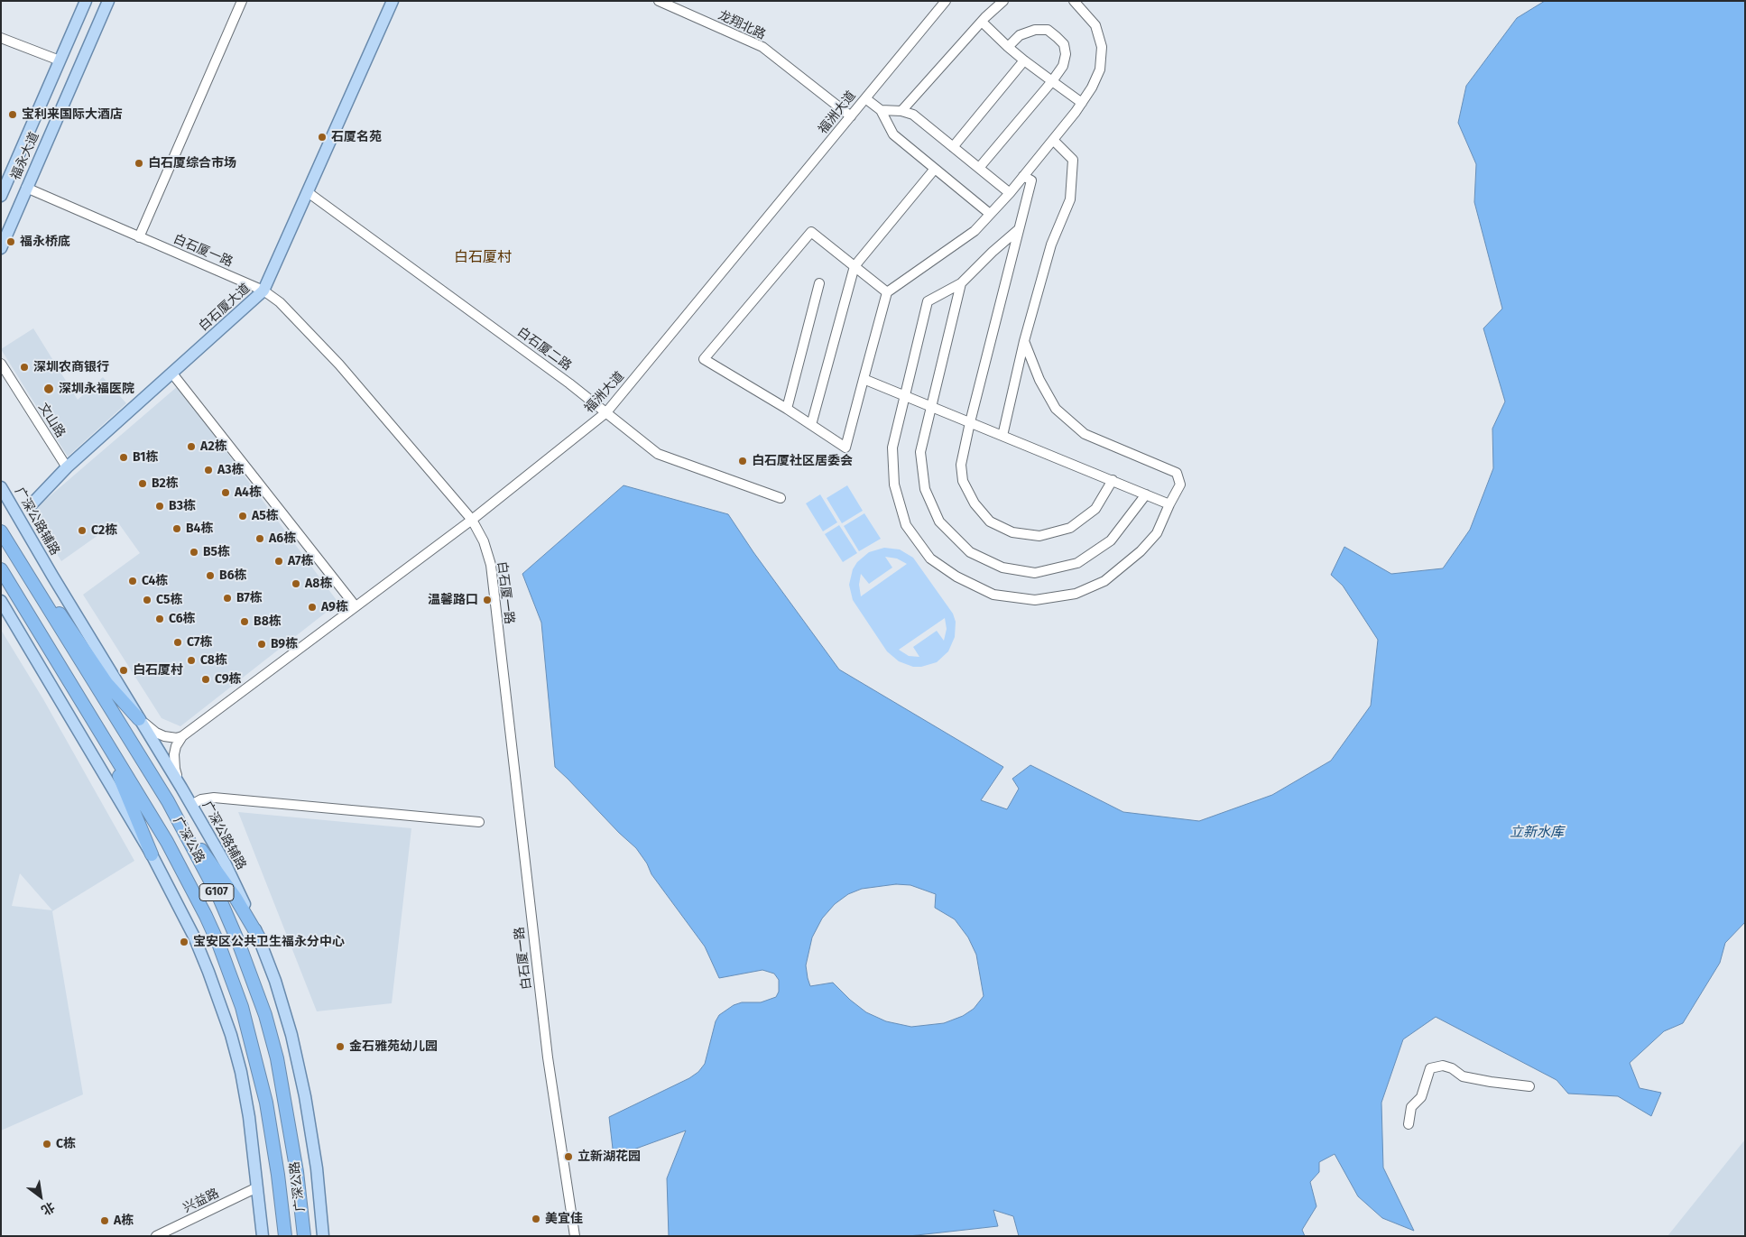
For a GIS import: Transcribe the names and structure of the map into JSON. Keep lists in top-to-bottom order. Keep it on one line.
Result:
{"streets":{"highway":["广深公路","G107"],"main road":["福永大道","白石厦大道","广深公路辅路"],"street":["龙翔北路","福洲大道","白石厦一路","白石厦二路","文山路","兴益路"]},"crossings":[["龙翔北路","福洲大道"],["福洲大道","白石厦一路"],["福洲大道","白石厦二路"],["福永大道","白石厦一路"],["白石厦一路","白石厦大道"],["白石厦大道","白石厦二路"],["白石厦大道","文山路"]],"districts":["白石厦村"],"water":["立新水库"],"places":["宝利来国际大酒店","石厦名苑","白石厦综合市场","福永桥底","深圳农商银行","深圳永福医院","A2栋","B1栋","白石厦社区居委会","A3栋","B2栋","A4栋","B3栋","A5栋","B4栋","C2栋","A6栋","B5栋","A7栋","B6栋","C4栋","A8栋","B7栋","C5栋","温馨路口","A9栋","C6栋","B8栋","C7栋","B9栋","C8栋","白石厦村","C9栋","宝安区公共卫生福永分中心","金石雅苑幼儿园","C栋","立新湖花园","美宜佳","A栋"],"north":"bottom right"}
